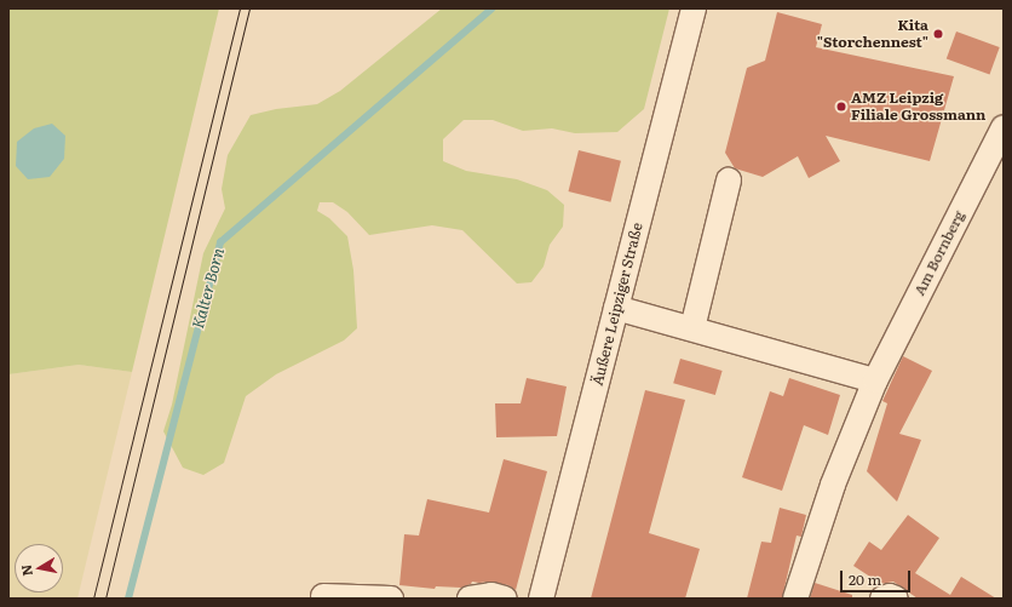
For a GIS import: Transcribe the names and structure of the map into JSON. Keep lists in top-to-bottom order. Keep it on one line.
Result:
{"streets":{"street":["Am Bornberg","Äußere Leipziger Straße"]},"water":["Kalter Born"],"places":["Kita \"Storchennest\"","AMZ Leipzig Filiale Grossmann"],"scale_bar":"20 m","north":"left"}
